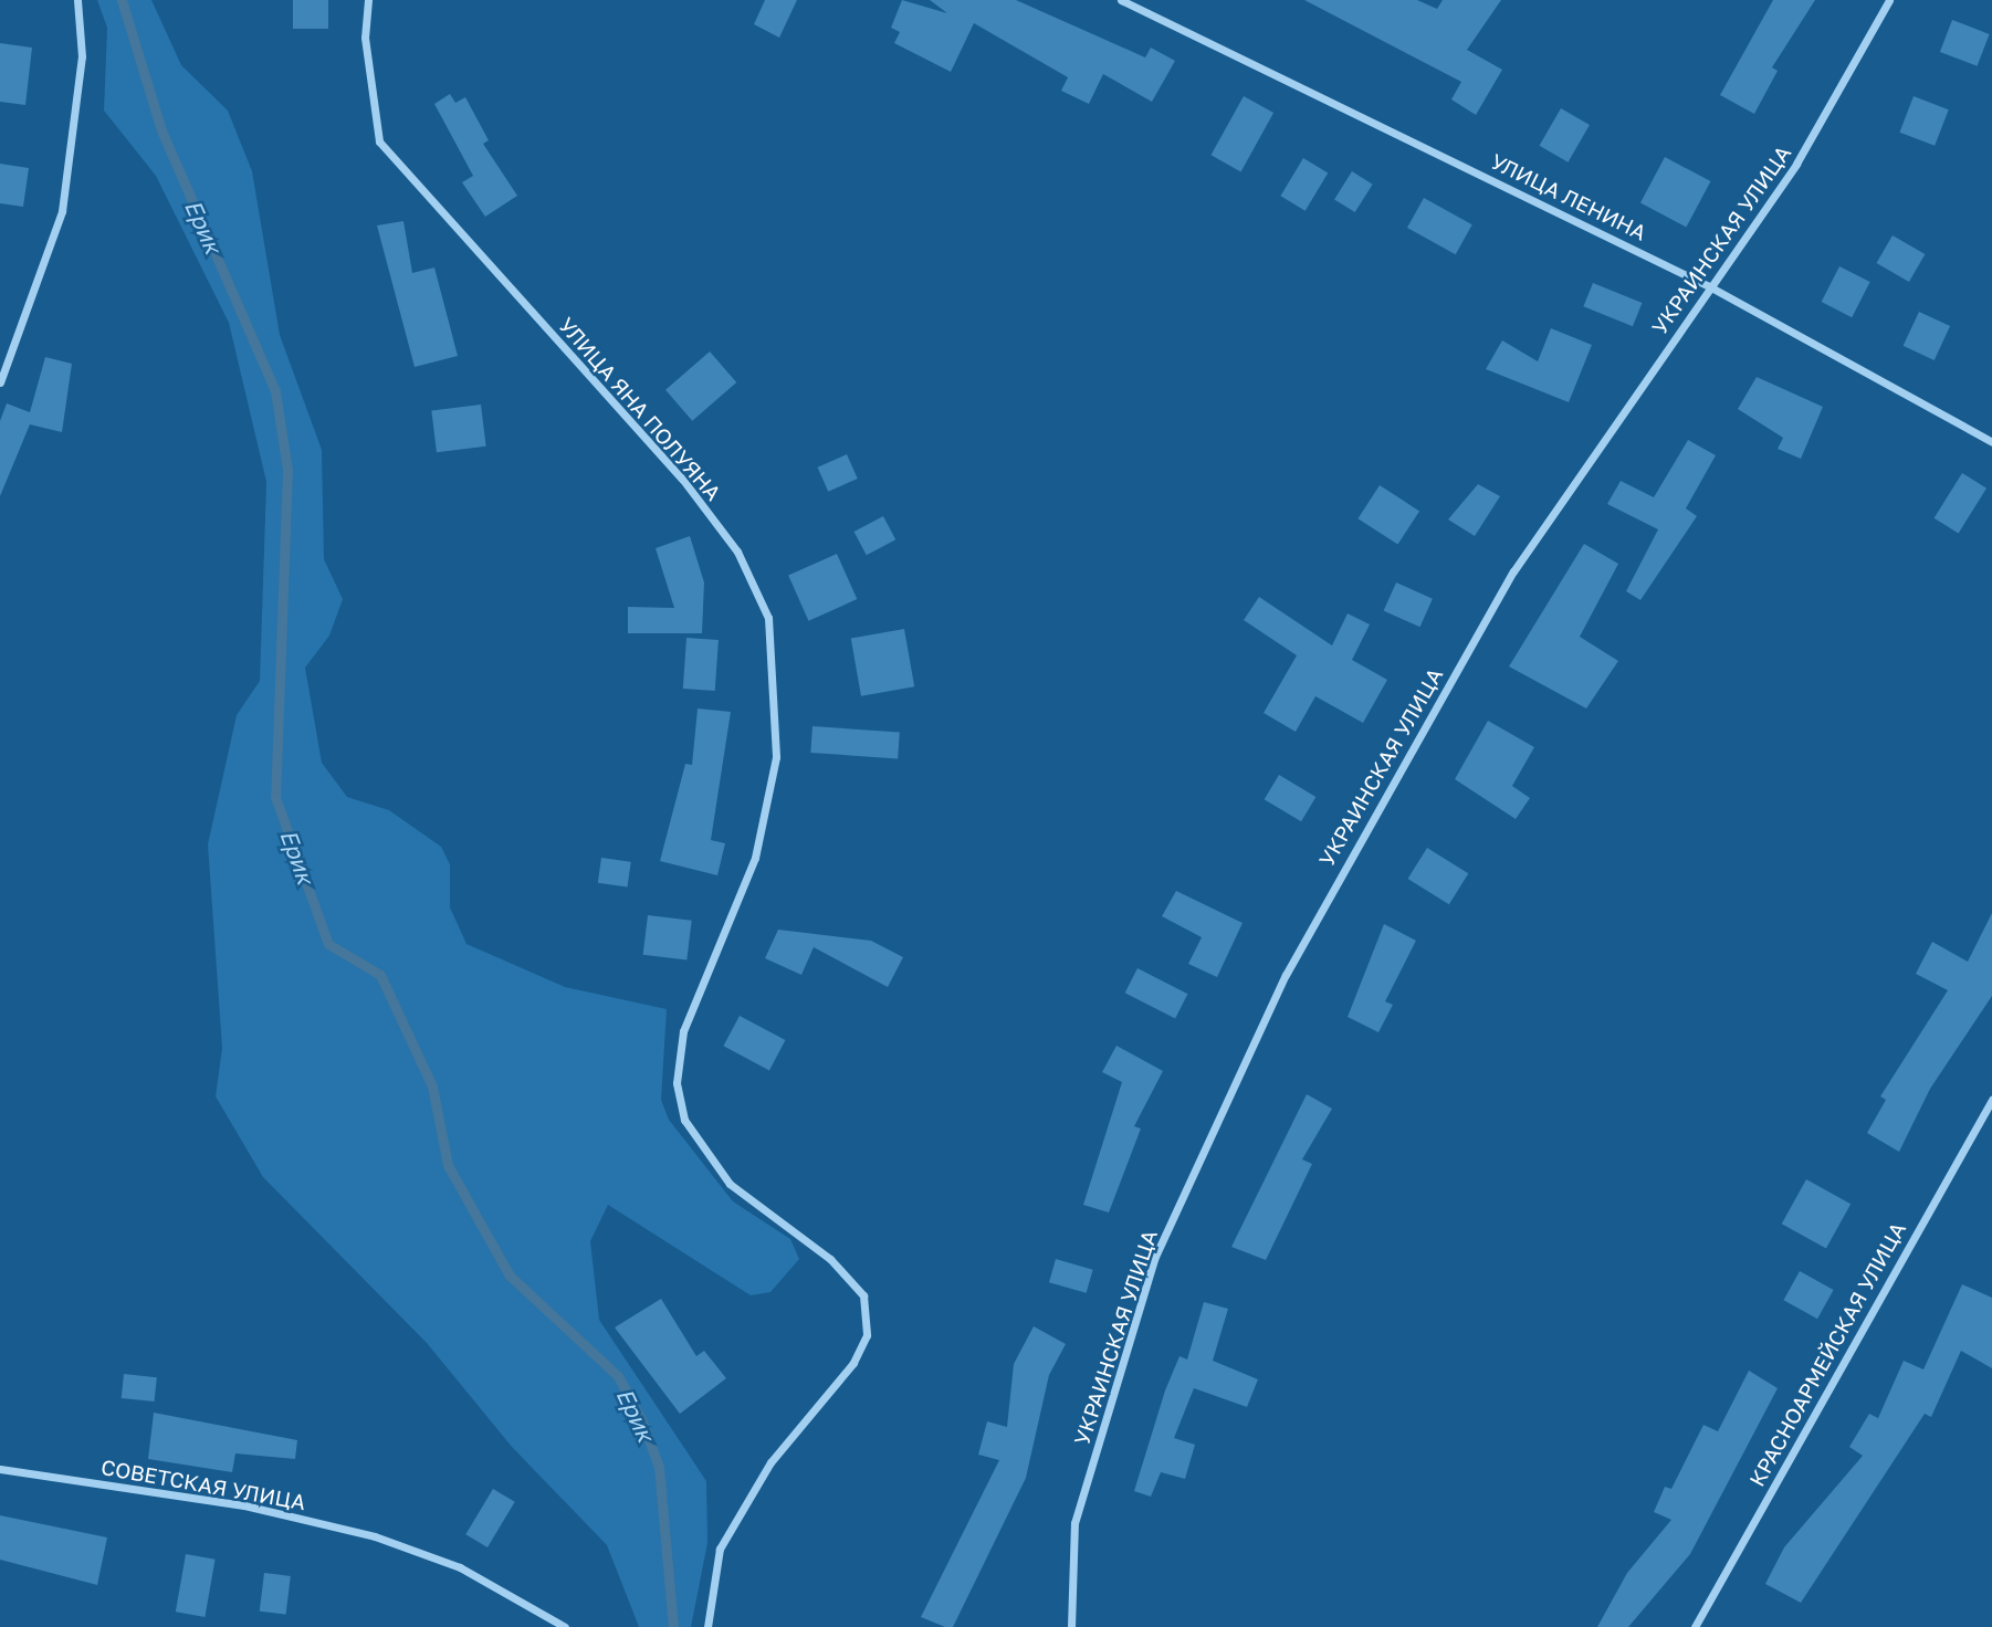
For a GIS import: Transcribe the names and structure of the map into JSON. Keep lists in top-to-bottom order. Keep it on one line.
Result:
{"streets":{"street":["УЛИЦА ЛЕНИНА","УКРАИНСКАЯ УЛИЦА","УЛИЦА ЯНА ПОЛУЯНА","КРАСНОАРМЕЙСКАЯ УЛИЦА","СОВЕТСКАЯ УЛИЦА"]},"crossings":[["УЛИЦА ЛЕНИНА","УКРАИНСКАЯ УЛИЦА"]],"water":["Ерик"]}
